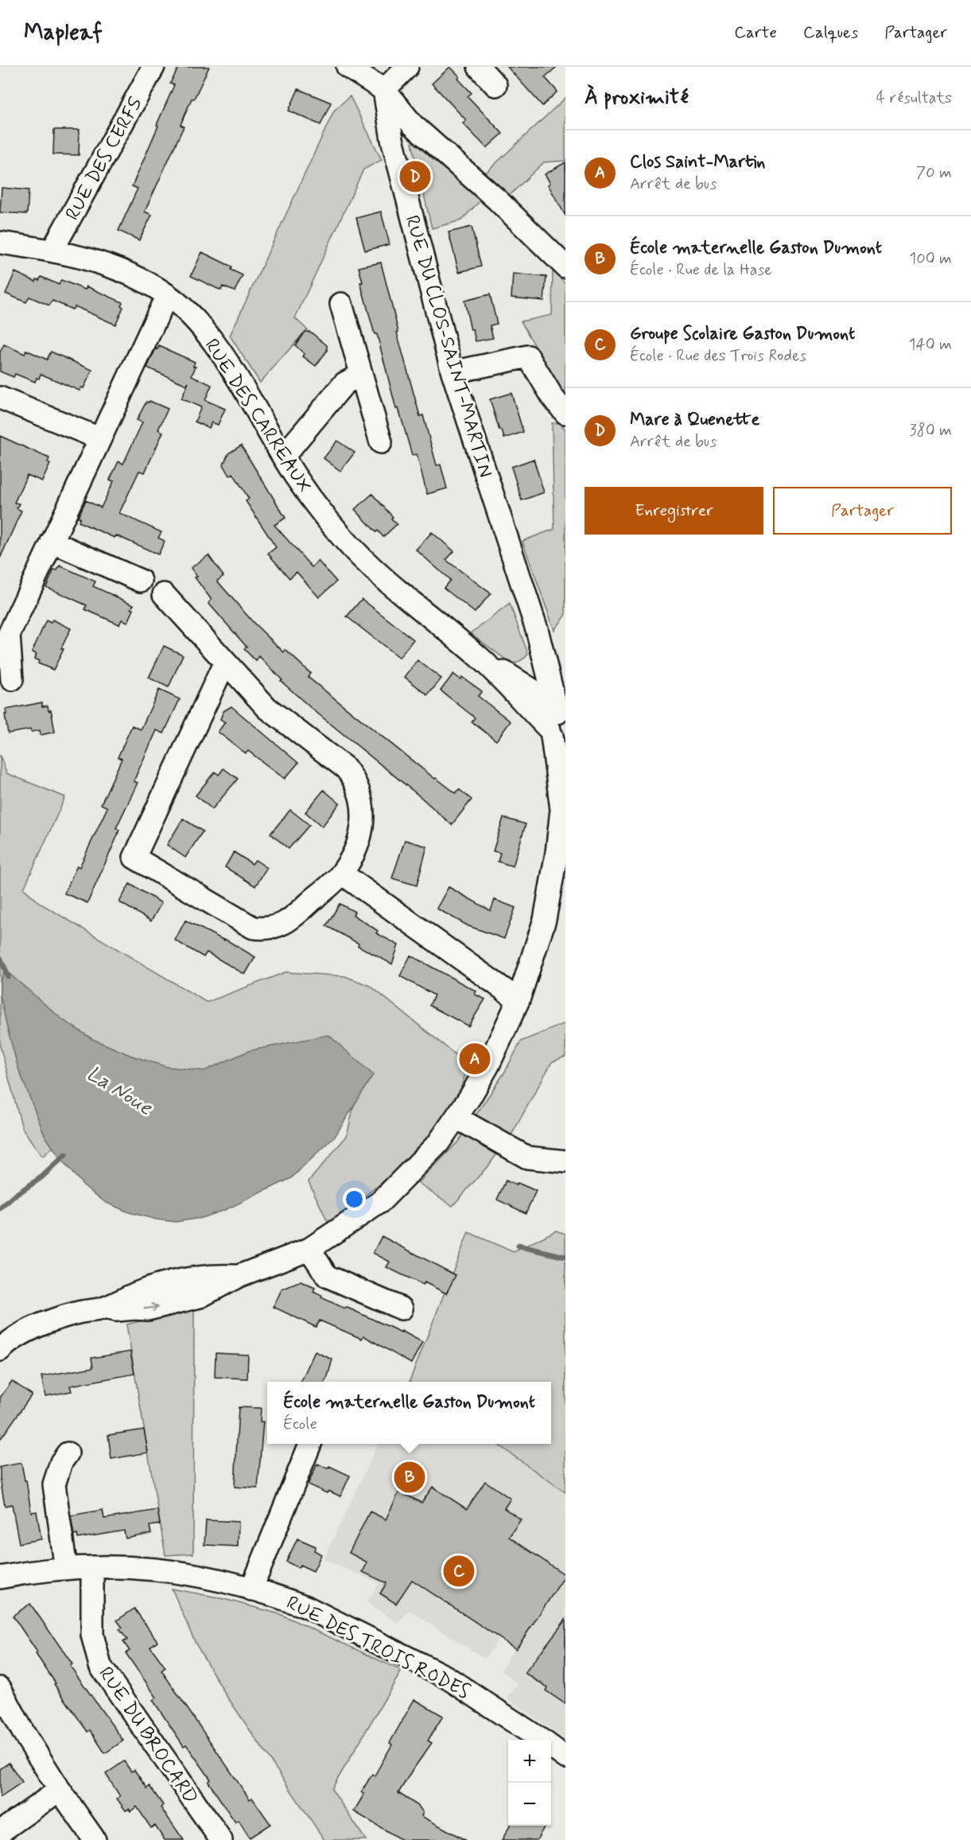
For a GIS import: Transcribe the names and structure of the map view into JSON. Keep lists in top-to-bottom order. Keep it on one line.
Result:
{"streets":{"street":["RUE DES CERFS","RUE DU CLOS-SAINT-MARTIN","RUE DES CARREAUX","RUE DES TROIS RODES","RUE DU BROCARD"]},"crossings":[["RUE DES CERFS","RUE DES CARREAUX"],["RUE DU CLOS-SAINT-MARTIN","RUE DES CARREAUX"],["RUE DES TROIS RODES","RUE DU BROCARD"]],"water":["La Noue"],"page":{"header":"Mapleaf","nav":["Carte","Calques","Partager"],"heading":["À proximité","4 résultats"],"list":[{"mark":"A","name":"Clos Saint-Martin","note":"Arrêt de bus","value":"70 m"},{"mark":"B","name":"École maternelle Gaston Dumont","note":"École · Rue de la Hase","value":"100 m"},{"mark":"C","name":"Groupe Scolaire Gaston Dumont","note":"École · Rue des Trois Rodes","value":"140 m"},{"mark":"D","name":"Mare à Quenette","note":"Arrêt de bus","value":"380 m"}],"pins":["D","A","B","C"],"buttons":["Enregistrer","Partager"],"popup":["École maternelle Gaston Dumont","École"],"map_buttons":["+","−"]}}
